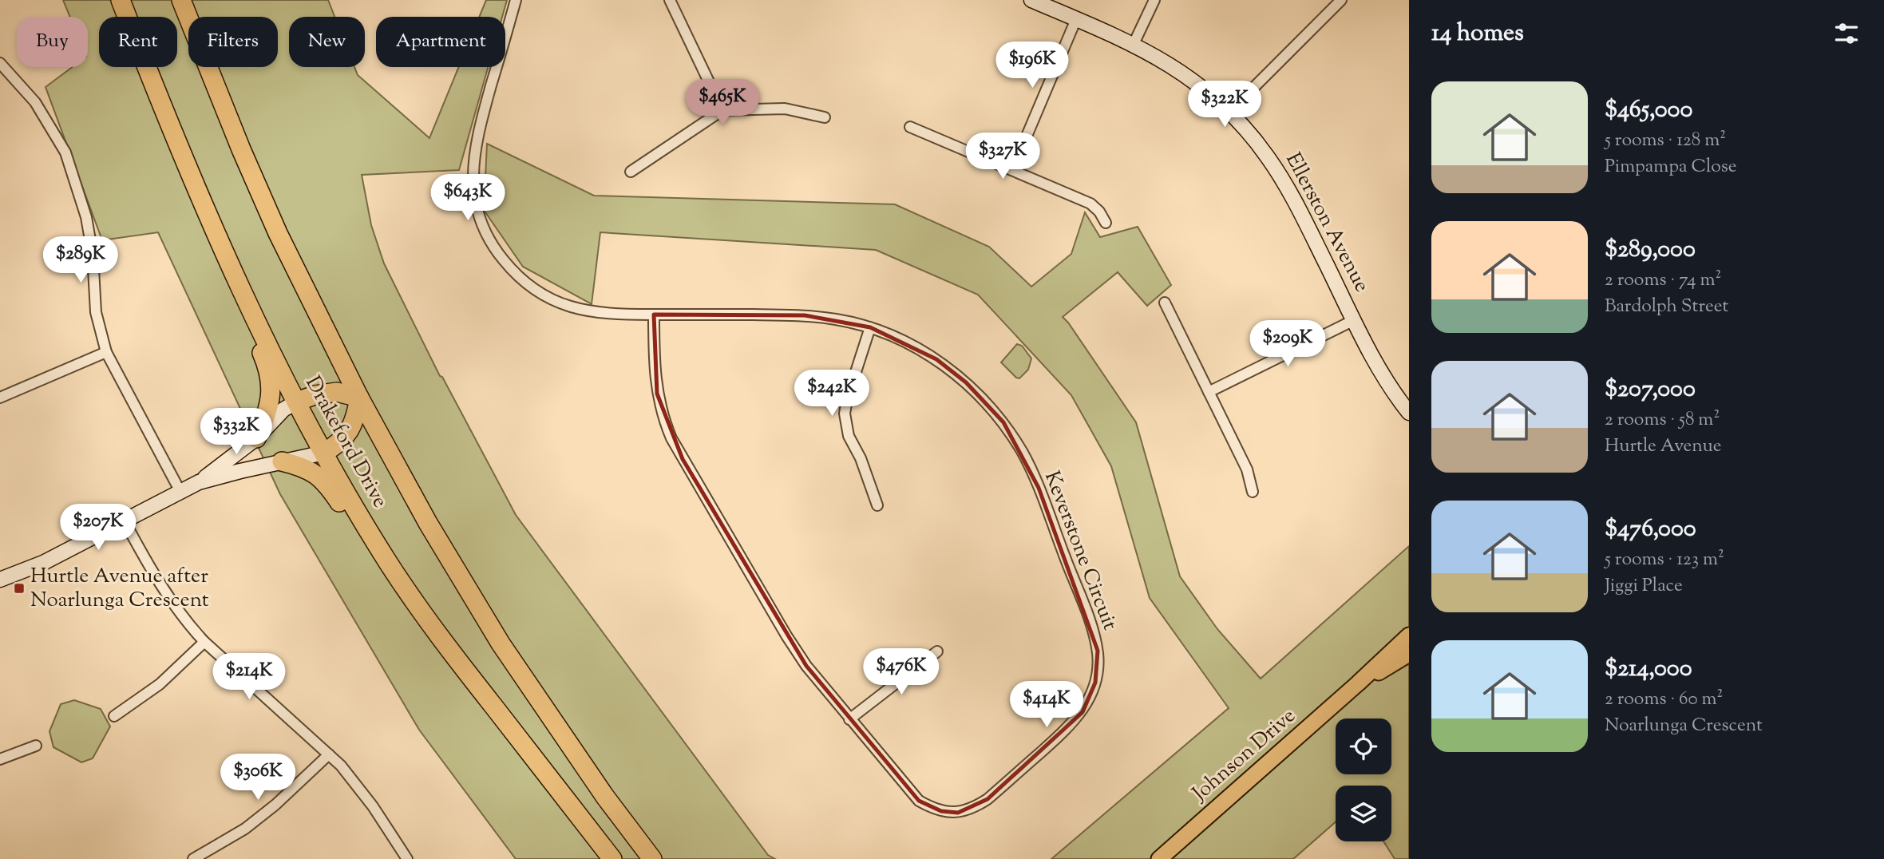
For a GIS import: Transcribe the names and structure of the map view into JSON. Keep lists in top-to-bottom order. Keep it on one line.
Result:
{"streets":{"highway":["Drakeford Drive"],"main road":["Johnson Drive"],"street":["Ellerston Avenue","Keverstone Circuit"]},"places":{"transit":["Hurtle Avenue after Noarlunga Crescent"]},"page":{"heading":"14 homes","chip":["Buy","Rent","Filters","New","Apartment"],"price":["$196K","$465K","$322K","$327K","$643K","$289K","$209K","$242K","$332K","$207K","$476K","$214K","$414K","$306K"],"list":[{"name":"$465,000","note":"5 rooms · 128 m² · Pimpampa Close"},{"name":"$289,000","note":"2 rooms · 74 m² · Bardolph Street"},{"name":"$207,000","note":"2 rooms · 58 m² · Hurtle Avenue"},{"name":"$476,000","note":"5 rooms · 123 m² · Jiggi Place"},{"name":"$214,000","note":"2 rooms · 60 m² · Noarlunga Crescent"}]}}
